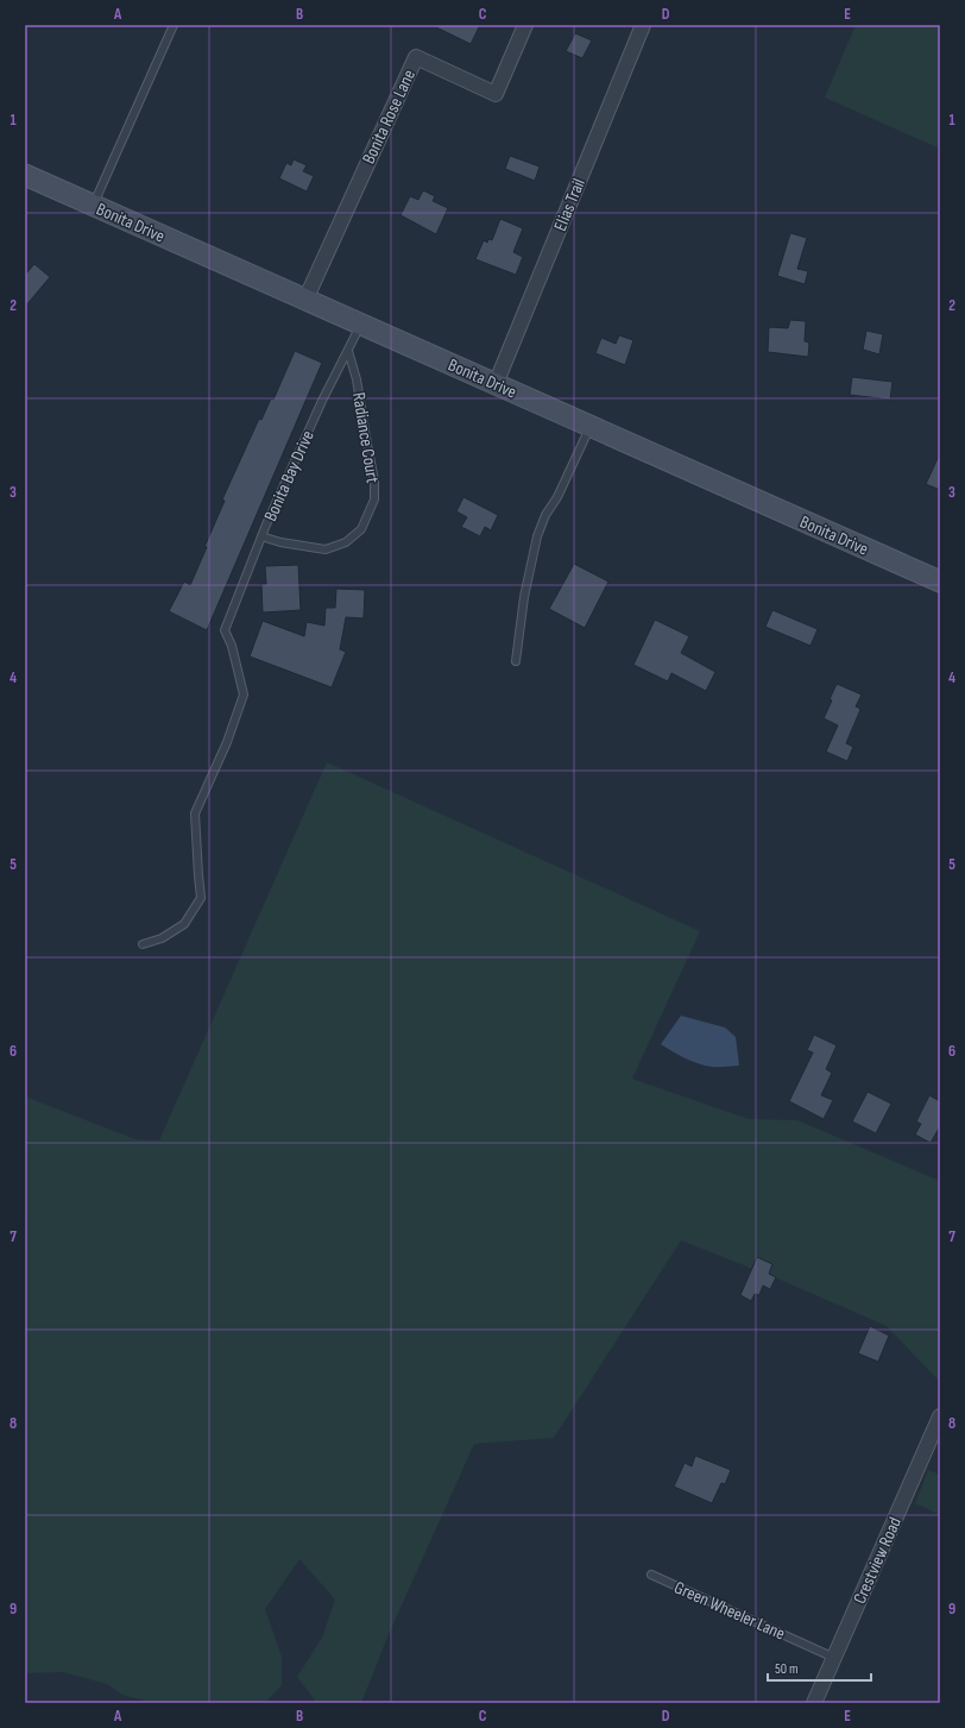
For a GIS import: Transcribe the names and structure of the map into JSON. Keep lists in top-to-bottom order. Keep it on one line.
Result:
{"streets":{"street":["Bonita Rose Lane","Elias Trail","Bonita Drive","Crestview Road"],"lane":["Radiance Court","Bonita Bay Drive","Green Wheeler Lane"]},"crossings":[["Bonita Rose Lane","Bonita Drive"],["Elias Trail","Bonita Drive"],["Bonita Drive","Bonita Bay Drive"],["Radiance Court","Bonita Bay Drive"],["Crestview Road","Green Wheeler Lane"]],"scale_bar":"50 m","grid":{"columns":["A","B","C","D","E"],"rows":["1","2","3","4","5","6","7","8","9"]}}
